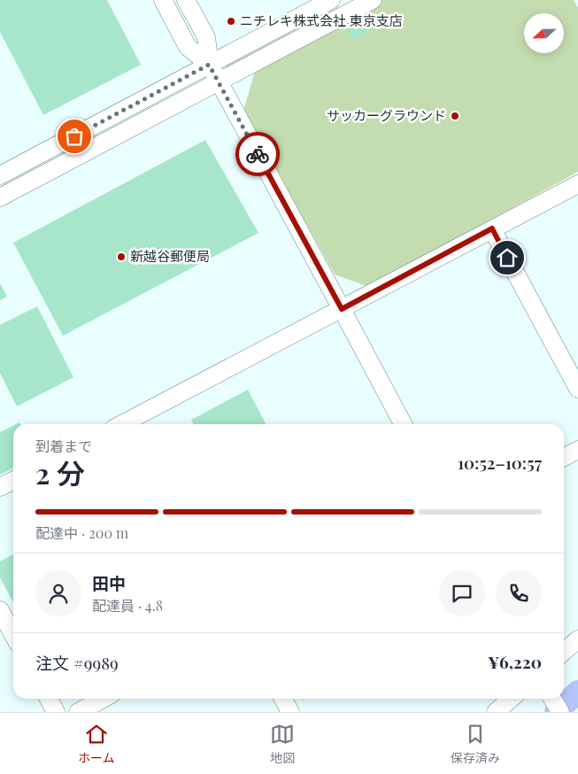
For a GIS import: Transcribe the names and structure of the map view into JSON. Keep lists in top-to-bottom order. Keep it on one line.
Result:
{"places":["ニチレキ株式会社 東京支店","サッカーグラウンド","新越谷郵便局"],"north":"left","page":{"heading":["2 分","到着まで","10:52–10:57"],"panel":["田中","配達員 · 4.8","注文 #9989","¥6,220"],"bar":"配達中 · 200 m","tabs":["ホーム","地図","保存済み"]}}
